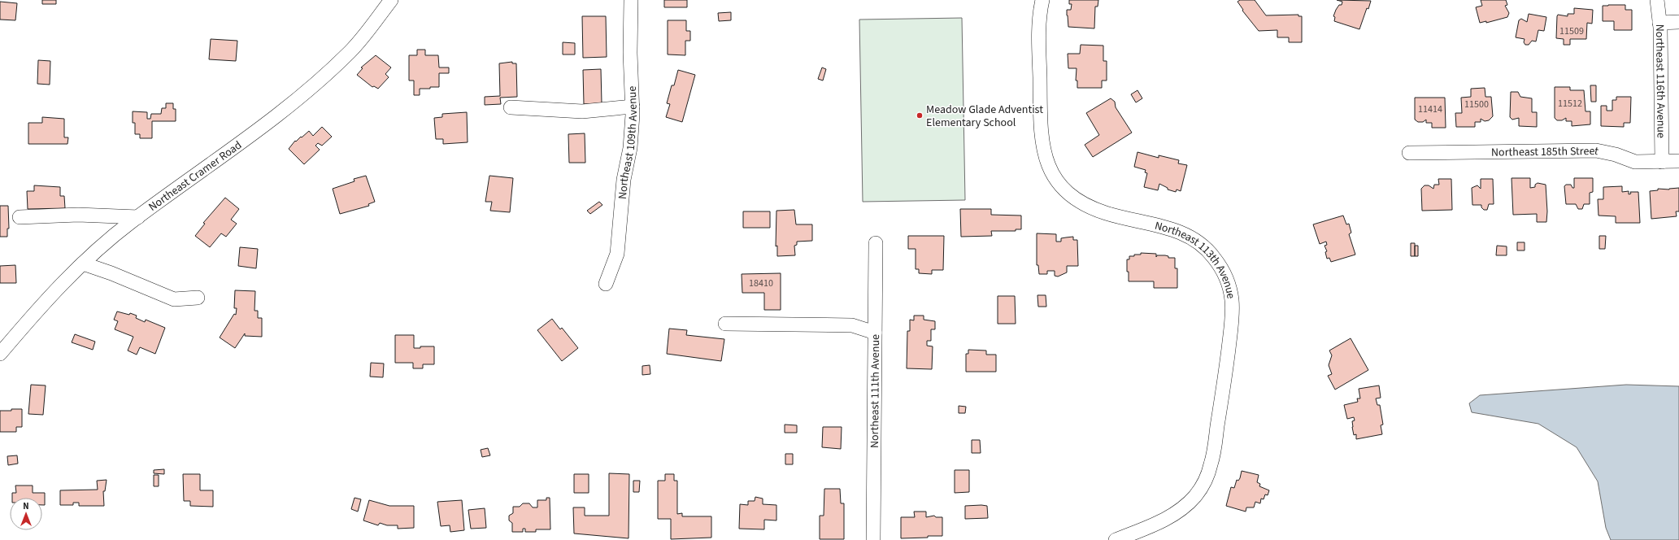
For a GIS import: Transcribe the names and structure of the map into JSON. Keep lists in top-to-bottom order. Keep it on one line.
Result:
{"streets":{"street":["Northeast 116th Avenue","Northeast 109th Avenue","Northeast 185th Street","Northeast Cramer Road","Northeast 113th Avenue","Northeast 111th Avenue"]},"crossings":[["Northeast 116th Avenue","Northeast 185th Street"]],"places":["Meadow Glade Adventist Elementary School"],"house_numbers":["11509","11512","11500","11414","18410"],"north":"top"}
